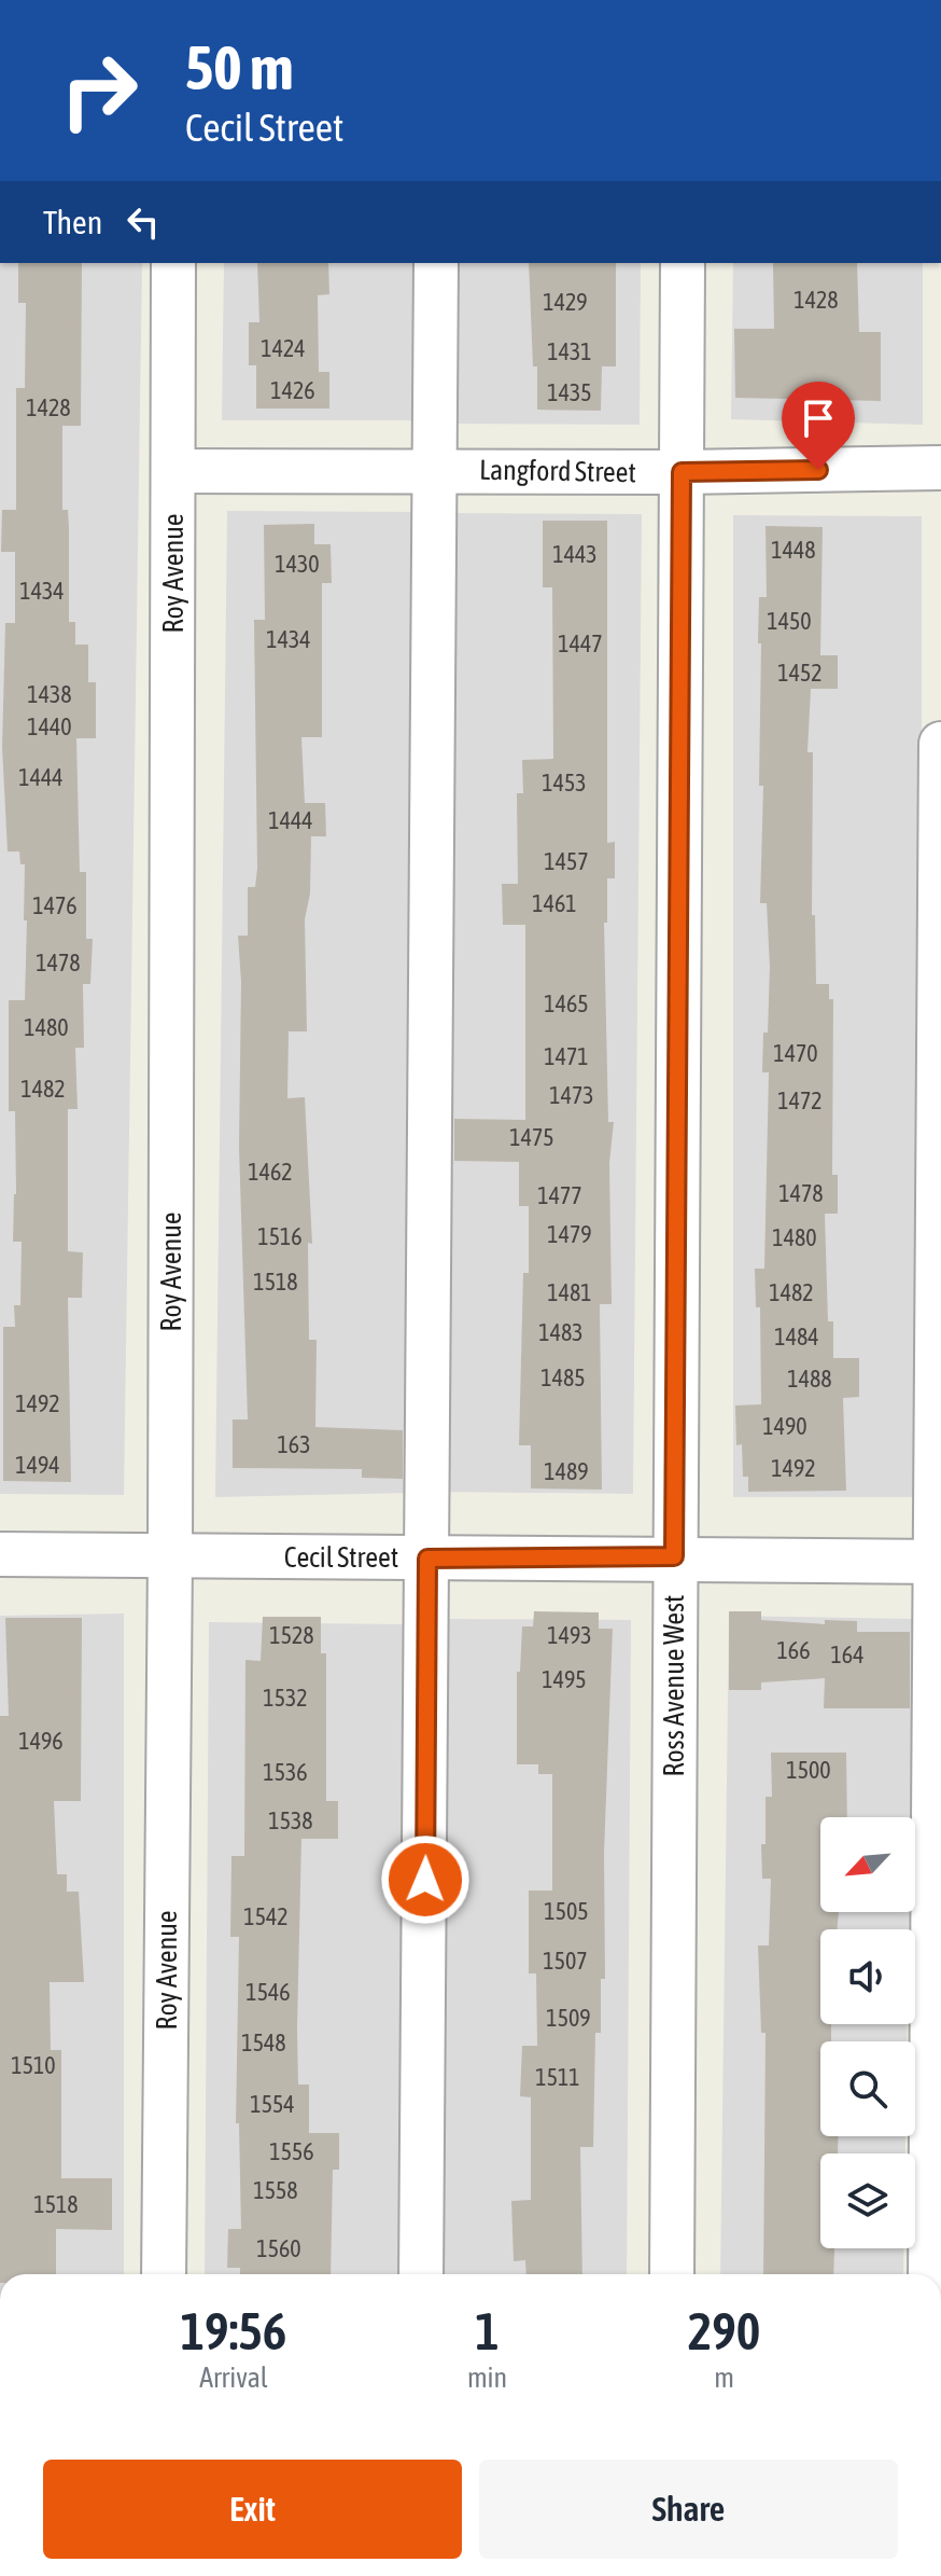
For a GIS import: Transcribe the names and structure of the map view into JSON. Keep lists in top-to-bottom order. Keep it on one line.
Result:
{"streets":{"street":["Langford Street","Roy Avenue","Cecil Street","Ross Avenue West"]},"crossings":[["Langford Street","Roy Avenue"],["Langford Street","Ross Avenue West"],["Roy Avenue","Cecil Street"],["Cecil Street","Ross Avenue West"]],"house_numbers":["1428","1429","1424","1431","1426","1435","1428","1448","1443","1430","1434","1450","1434","1447","1452","1438","1440","1444","1453","1444","1457","1461","1476","1478","1465","1480","1470","1471","1482","1473","1472","1475","1462","1478","1477","1479","1516","1480","1518","1481","1482","1483","1484","1485","1488","1492","1490","163","1494","1492","1489","1528","1493","166","164","1495","1532","1496","1500","1536","1538","1505","1542","1507","1546","1509","1548","1510","1511","1554","1556","1558","1518","1560"],"north":"bottom left","page":{"turn":["50 m","Cecil Street"],"then":"Then","eta":["19:56","Arrival","1","min","290","m"],"buttons":["Exit","Share"]}}
